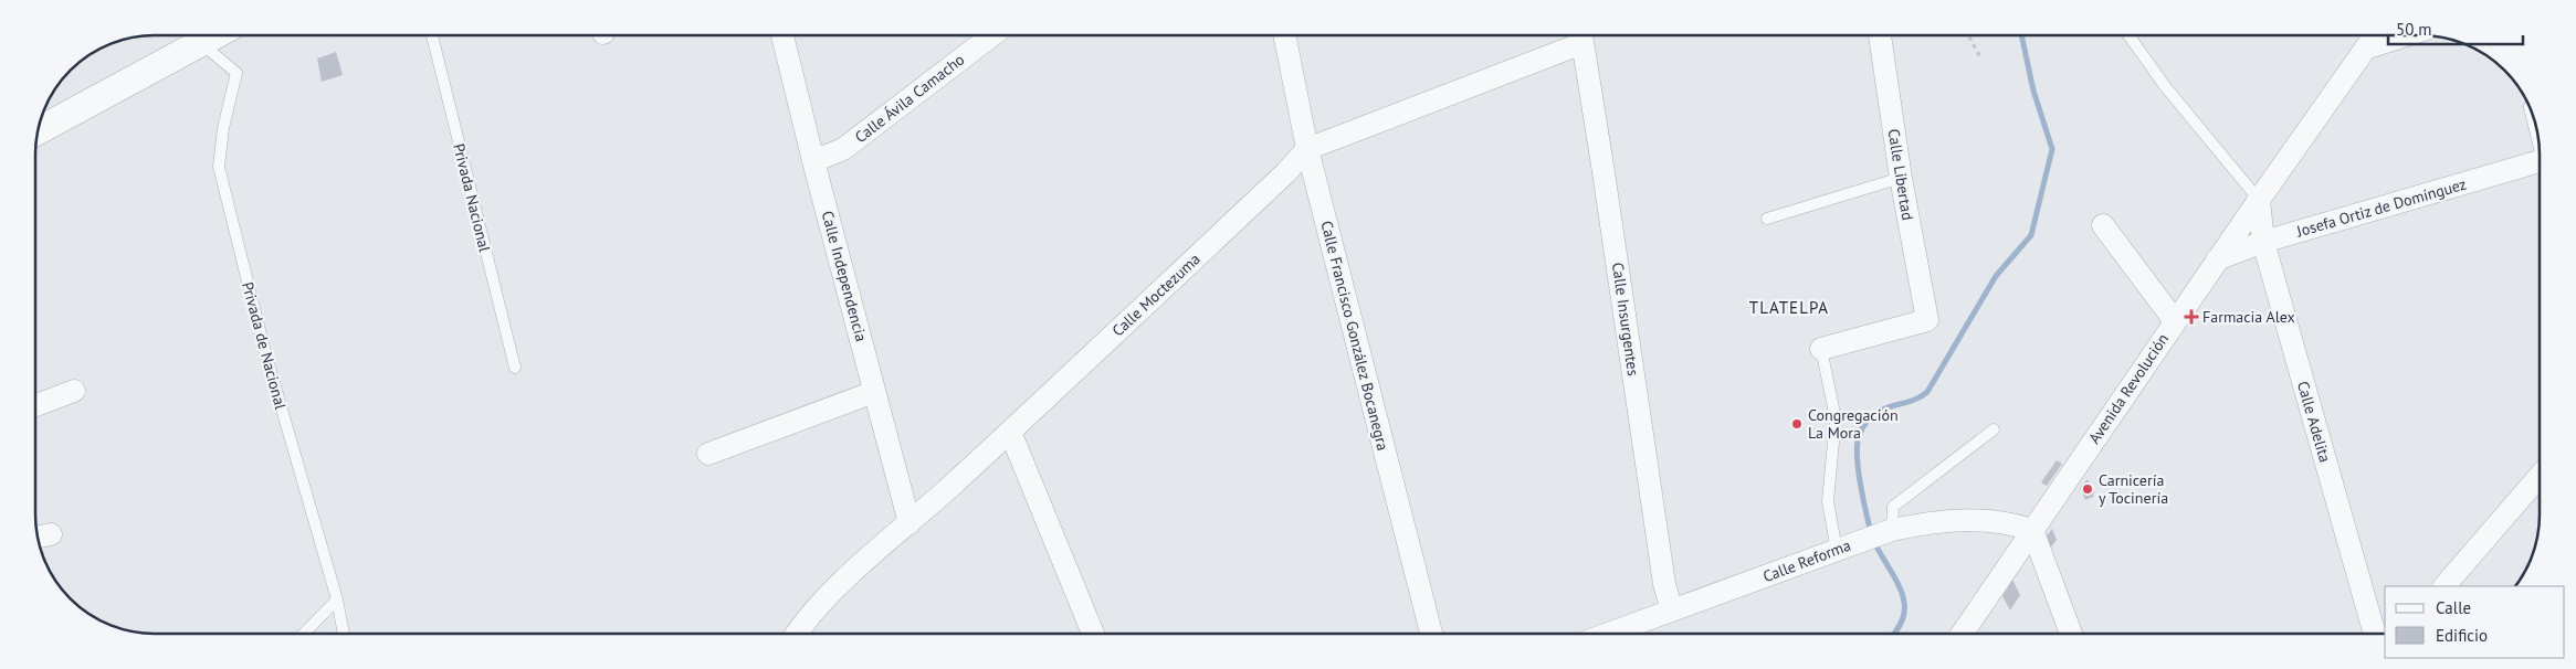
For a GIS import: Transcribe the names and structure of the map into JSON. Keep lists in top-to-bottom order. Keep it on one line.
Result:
{"streets":{"street":["Calle Ávila Camacho","Calle Libertad","Josefa Ortiz de Domínguez","Calle Independencia","Calle Moctezuma","Calle Insurgentes","Calle Francisco González Bocanegra","Avenida Revolución","Calle Adelita","Calle Reforma"],"lane":["Privada Nacional","Privada de Nacional"]},"crossings":[["Calle Ávila Camacho","Calle Independencia"],["Josefa Ortiz de Domínguez","Avenida Revolución"],["Josefa Ortiz de Domínguez","Calle Adelita"],["Calle Independencia","Calle Moctezuma"],["Calle Moctezuma","Calle Insurgentes"],["Calle Moctezuma","Calle Francisco González Bocanegra"],["Calle Insurgentes","Calle Reforma"],["Avenida Revolución","Calle Adelita"],["Avenida Revolución","Calle Reforma"]],"districts":["TLATELPA"],"places":{"health":["Farmacia Alex"],"other":["Congregación La Mora","Carnicería y Tocinería"]},"legend":["Calle","Edificio"],"scale_bar":"50 m"}
